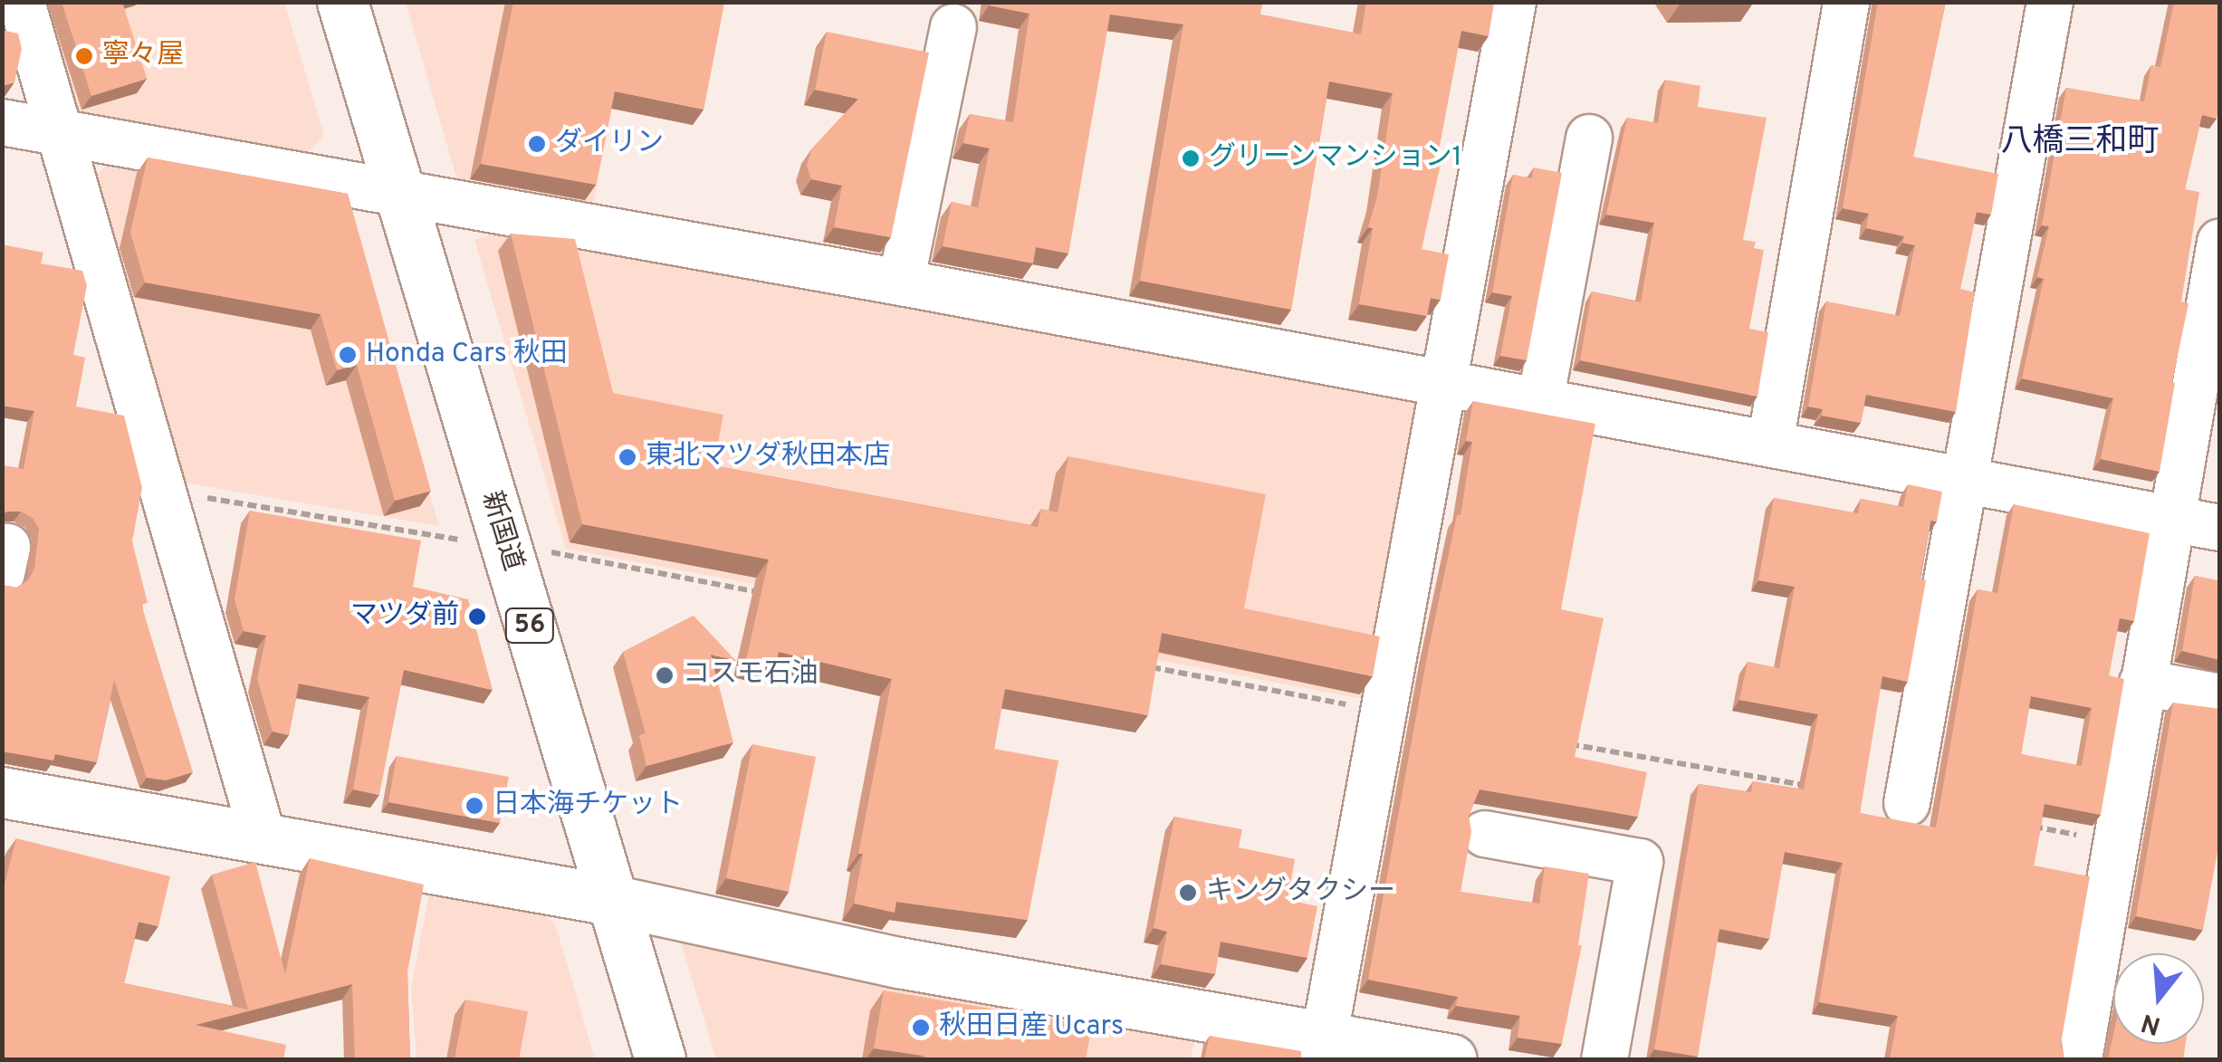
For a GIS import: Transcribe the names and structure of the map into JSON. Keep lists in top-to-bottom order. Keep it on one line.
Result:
{"streets":{"street":["新国道","56"]},"districts":["八橋三和町"],"places":["寧々屋","ダイリン","グリーンマンション1","Honda Cars 秋田","東北マツダ秋田本店","マツダ前","コスモ石油","日本海チケット","キングタクシー","秋田日産 Ucars"],"north":"bottom"}
